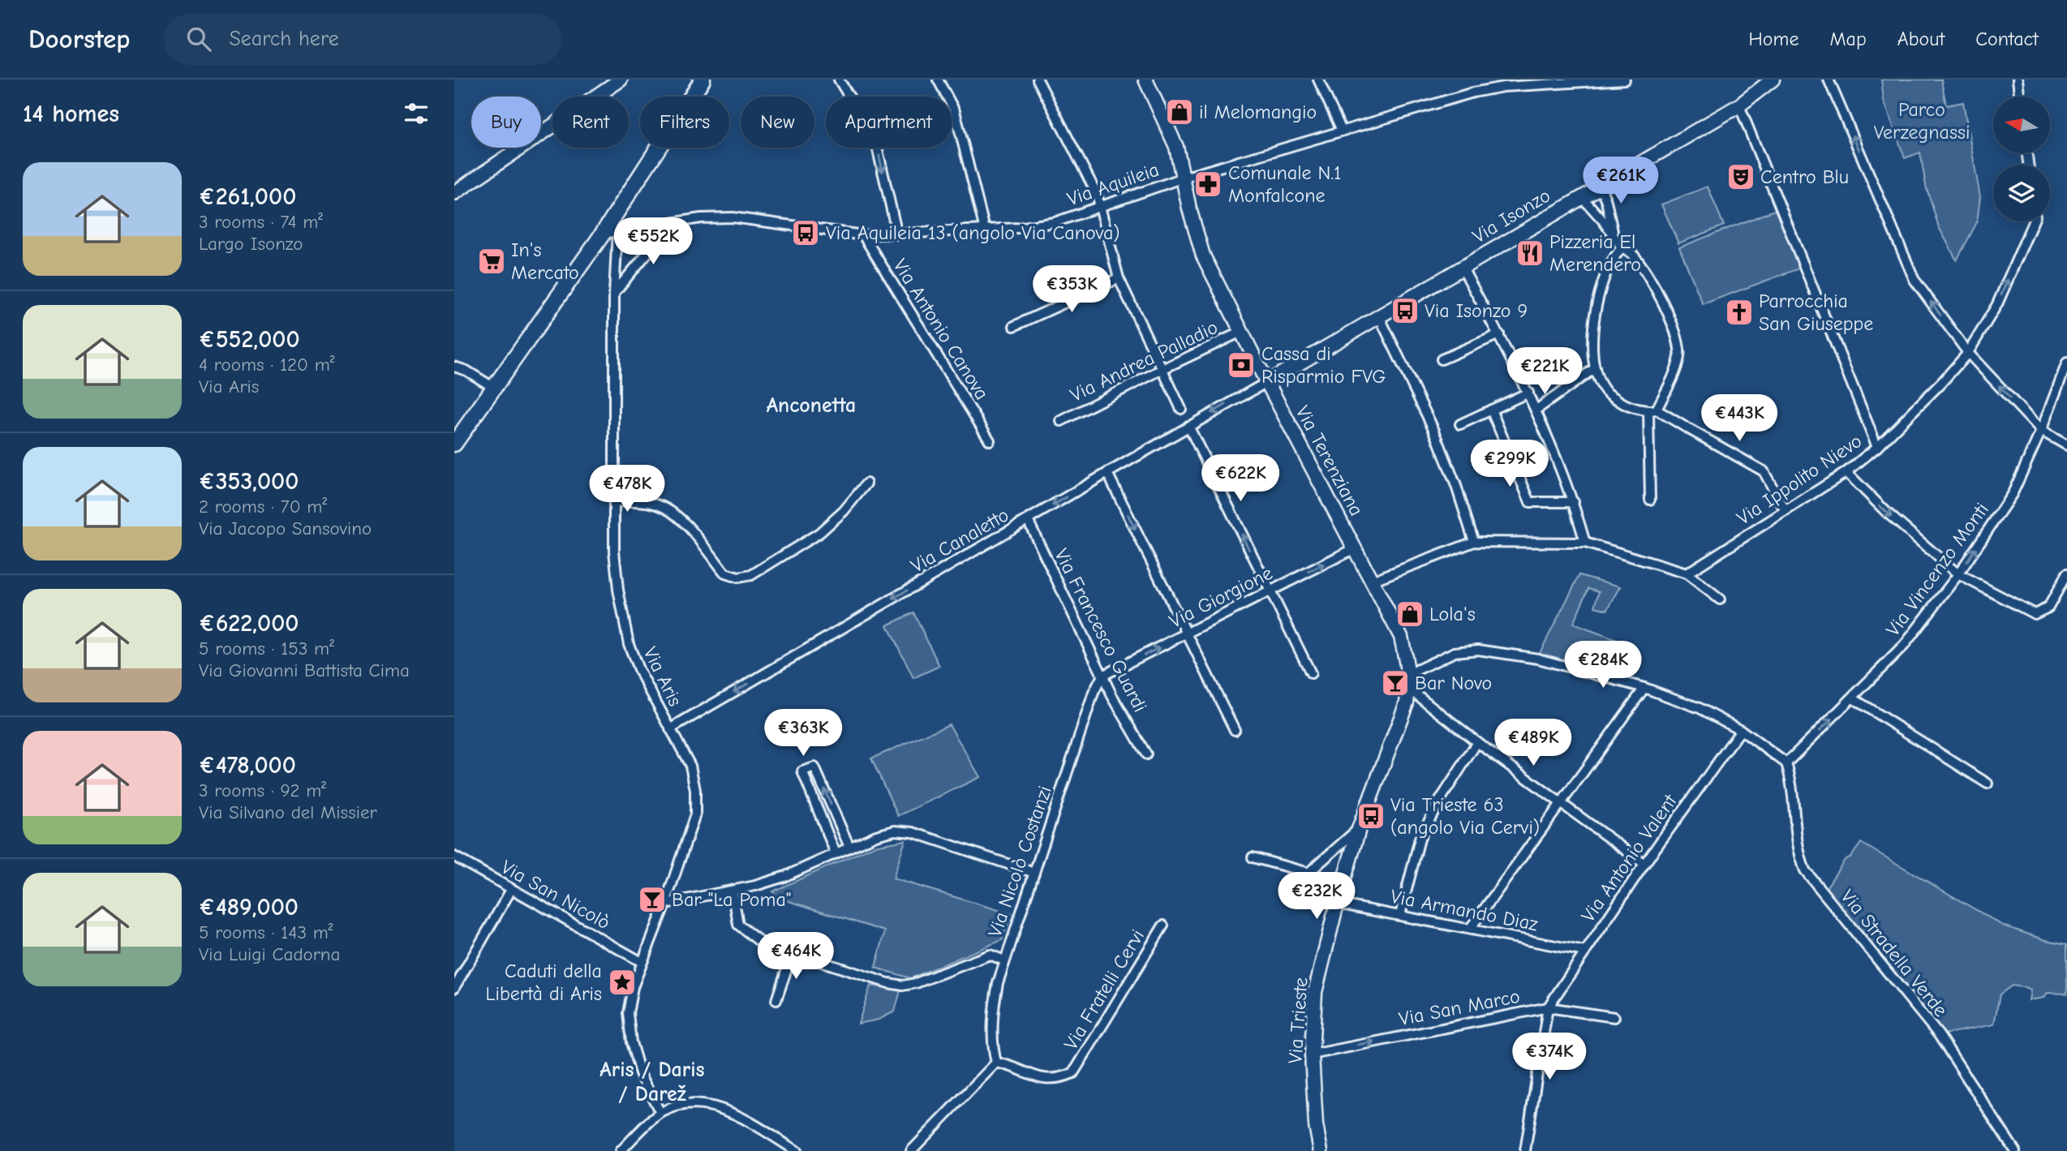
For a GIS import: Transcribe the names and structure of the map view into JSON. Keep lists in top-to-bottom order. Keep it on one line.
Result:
{"streets":{"street":["Via Aquileia","Via Isonzo","Via Antonio Canova","Via Andrea Palladio","Via Terenziana","Via Ippolito Nievo","Via Canaletto","Via Vincenzo Monti","Via Giorgione","Via Francesco Guardi","Via Aris","Via Antonio Valent","Via Nicolò Costanzi","Via San Nicolò","Via Armando Diaz","Via Stradella Verde","Via Fratelli Cervi","Via San Marco","Via Trieste"]},"crossings":[["Via Aquileia","Via Antonio Canova"],["Via Aquileia","Via Terenziana"],["Via Aquileia","Via Aris"],["Via Isonzo","Via Terenziana"],["Via Isonzo","Via Canaletto"],["Via Andrea Palladio","Via Terenziana"],["Via Terenziana","Via Canaletto"],["Via Terenziana","Via Giorgione"],["Via Terenziana","Via Trieste"],["Via Canaletto","Via Francesco Guardi"],["Via Canaletto","Via Aris"],["Via Vincenzo Monti","Via Stradella Verde"],["Via Giorgione","Via Francesco Guardi"],["Via Giorgione","Via Nicolò Costanzi"],["Via Francesco Guardi","Via Nicolò Costanzi"],["Via Aris","Via San Nicolò"],["Via Antonio Valent","Via Armando Diaz"],["Via Antonio Valent","Via San Marco"],["Via Nicolò Costanzi","Via Fratelli Cervi"],["Via Armando Diaz","Via Trieste"],["Via San Marco","Via Trieste"]],"one_way":["Via Canaletto","Via Vincenzo Monti","Via Giorgione","Via San Marco"],"districts":["Anconetta","Aris / Daris / Darež"],"parks":["Parco Verzegnassi"],"places":{"shop":["il Melomangio","Lola's"],"theatre":["Centro Blu"],"pharmacy":["Comunale N.1 Monfalcone"],"bus stop":["Via Aquileia 13 (angolo Via Canova)","Via Isonzo 9","Via Trieste 63 (angolo Via Cervi)"],"restaurant":["Pizzeria El Merendero"],"supermarket":["In's Mercato"],"church":["Parrocchia San Giuseppe"],"bank":["Cassa di Risparmio FVG"],"bar":["Bar Novo","Bar \"La Poma\""],"place":["Caduti della Libertà di Aris"]},"north":"left","page":{"header":"Doorstep","search":"Search here","nav":["Home","Map","About","Contact"],"heading":"14 homes","chip":["Buy","Rent","Filters","New","Apartment"],"list":[{"name":"€261,000","note":"3 rooms · 74 m² · Largo Isonzo"},{"name":"€552,000","note":"4 rooms · 120 m² · Via Aris"},{"name":"€353,000","note":"2 rooms · 70 m² · Via Jacopo Sansovino"},{"name":"€622,000","note":"5 rooms · 153 m² · Via Giovanni Battista Cima"},{"name":"€478,000","note":"3 rooms · 92 m² · Via Silvano del Missier"},{"name":"€489,000","note":"5 rooms · 143 m² · Via Luigi Cadorna"}],"price":["€261K","€552K","€353K","€221K","€443K","€299K","€622K","€478K","€284K","€363K","€489K","€232K","€464K","€374K"]}}
